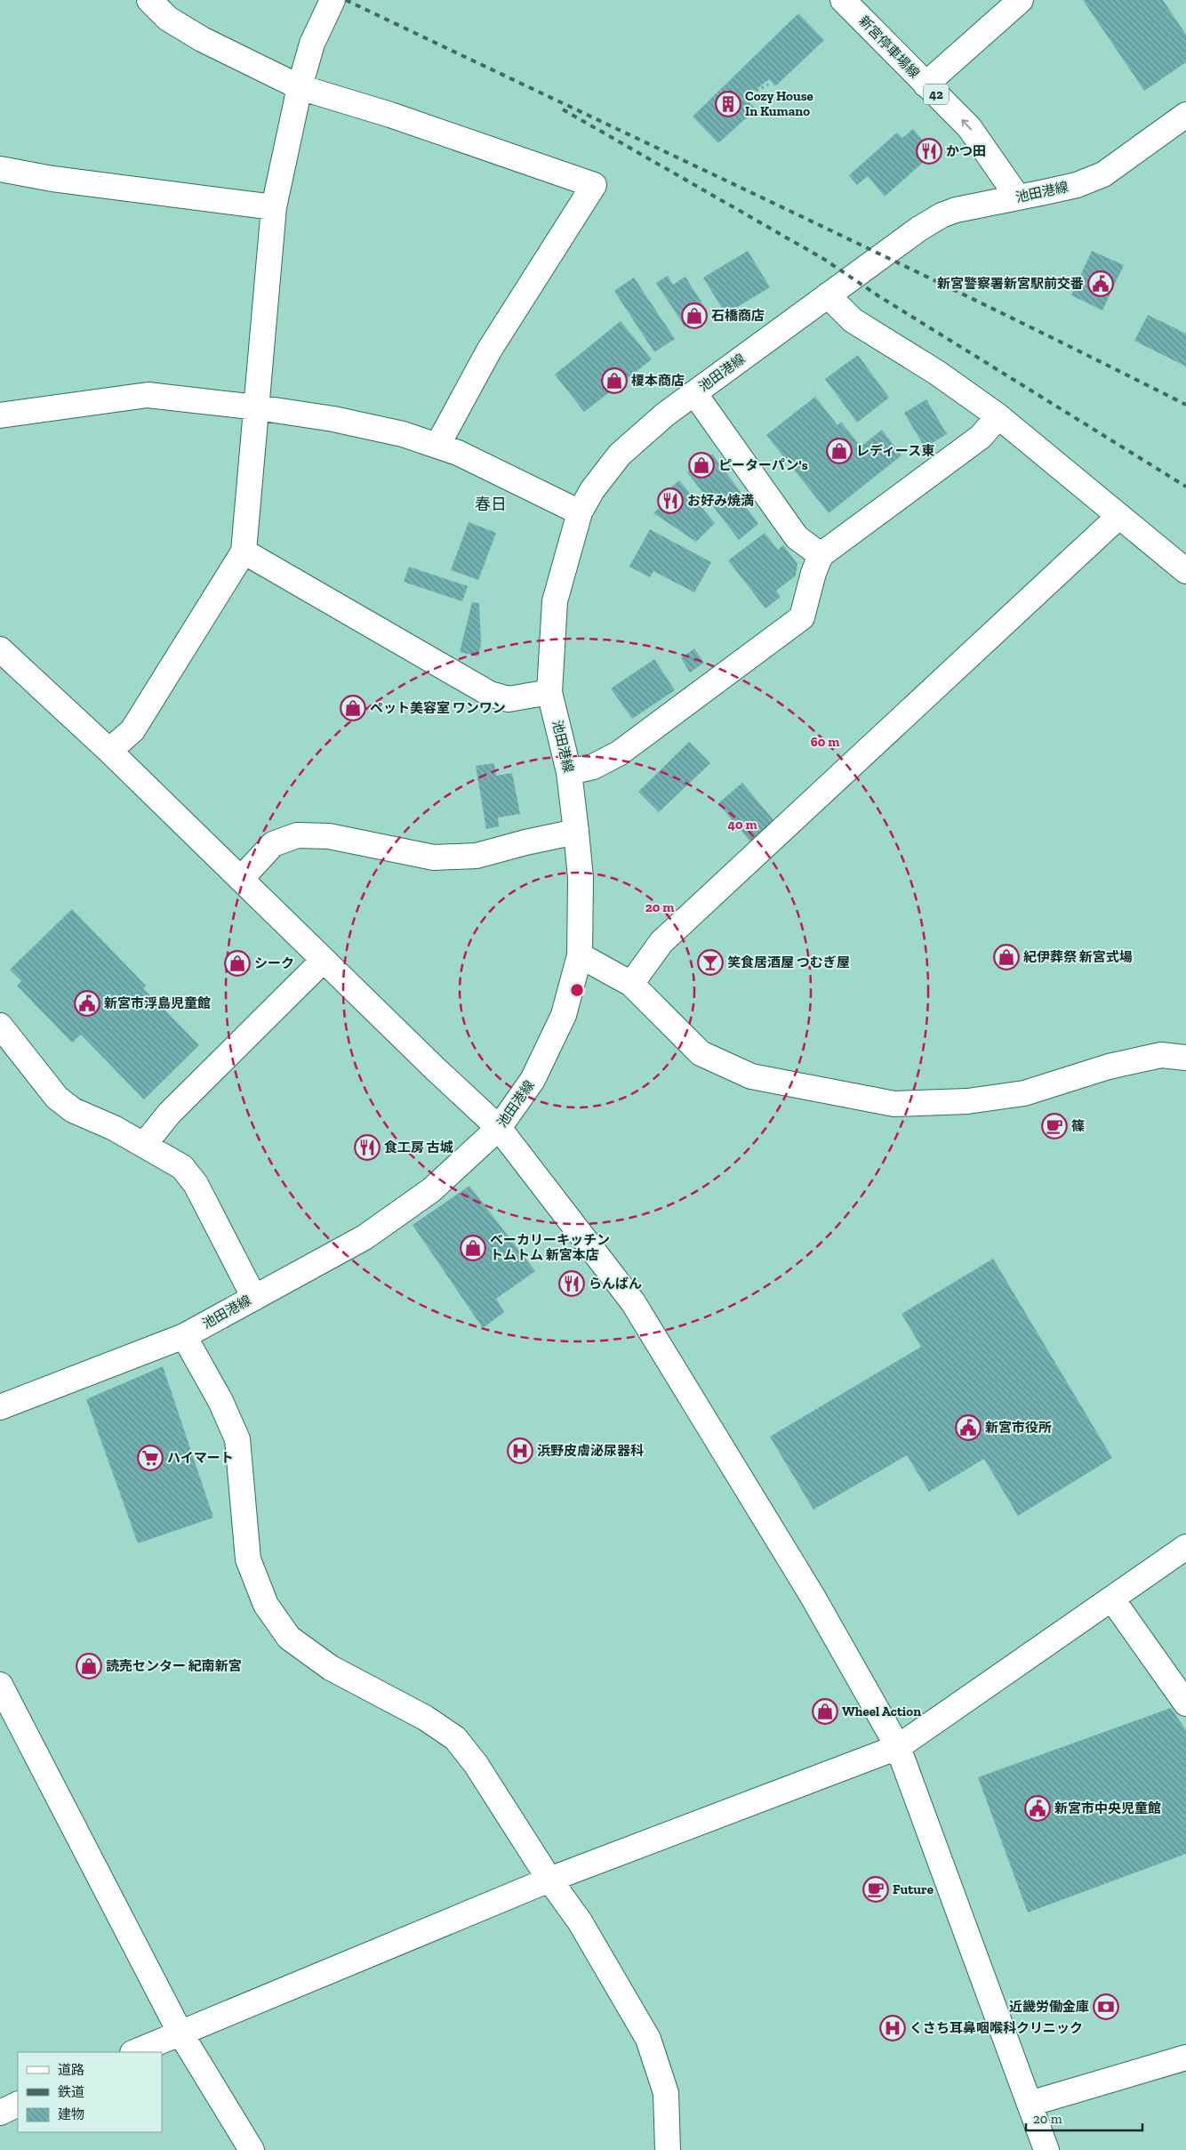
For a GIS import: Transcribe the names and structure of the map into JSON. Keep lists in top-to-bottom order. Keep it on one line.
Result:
{"streets":{"street":["新宮停車場線","42","池田港線"]},"crossings":[["新宮停車場線","池田港線"]],"one_way":["新宮停車場線"],"districts":["春日"],"places":{"building":["Cozy House In Kumano"],"restaurant":["かつ田","お好み焼満","食工房 古城","らんばん"],"public building":["新宮警察署新宮駅前交番","新宮市浮島児童館","新宮市役所","新宮市中央児童館"],"shop":["石橋商店","榎本商店","レディース東","ピーターパン's","ペット美容室 ワンワン","紀伊葬祭 新宮式場","シーク","ベーカリーキッチン トムトム 新宮本店","読売センター 紀南新宮","Wheel Action"],"bar":["笑食居酒屋 つむぎ屋"],"cafe":["篠","Future"],"hospital":["浜野皮膚泌尿器科","くさち耳鼻咽喉科クリニック"],"supermarket":["ハイマート"],"bank":["近畿労働金庫"]},"legend":["道路","鉄道","建物"],"scale_bar":"20 m","rings":["60 m","40 m","20 m"]}
